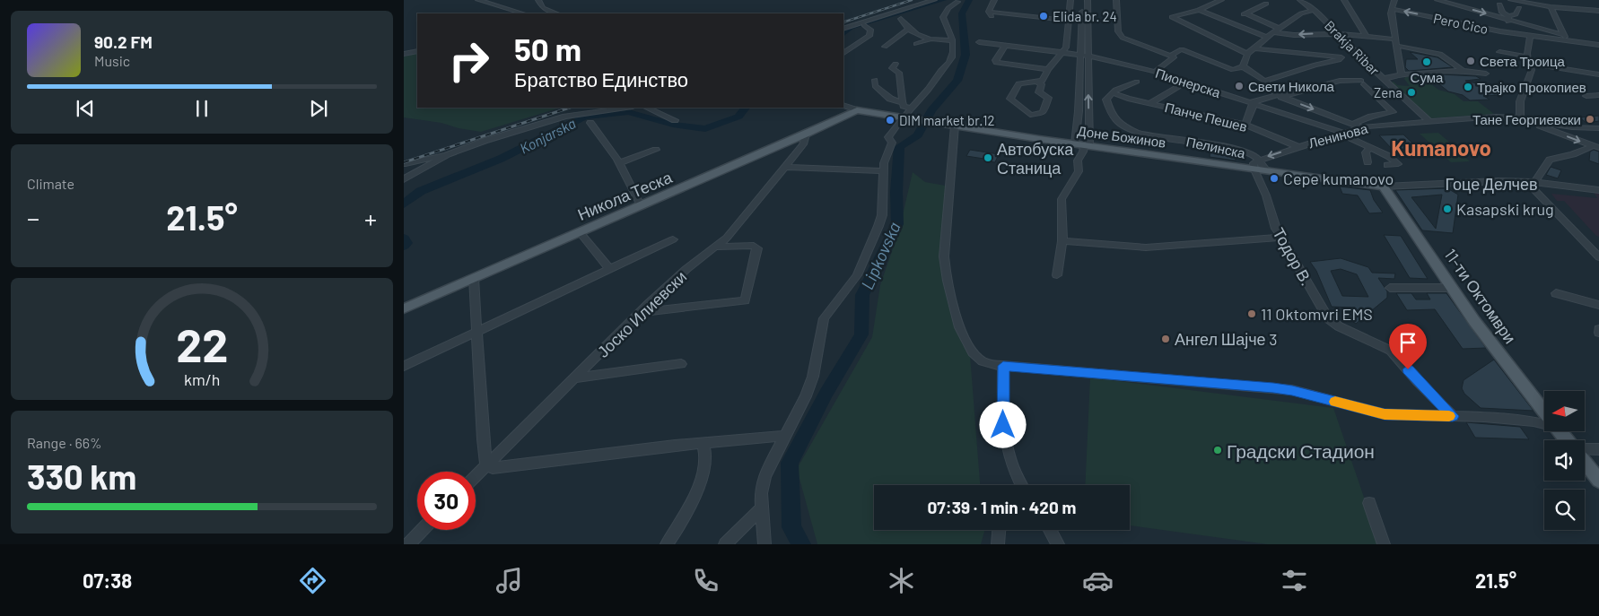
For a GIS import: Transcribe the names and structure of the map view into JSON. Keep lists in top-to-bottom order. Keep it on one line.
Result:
{"streets":{"main road":["Доне Божинов","Никола Теска","11-ти Октомври"],"street":["Pero Cico","Brakja Ribar","Пионерска","Панче Пешев","Ленинова","Пелинска","Гоце Делчев","Тодор В.","Јоско Илиевски"]},"crossings":[["Brakja Ribar","Ленинова"],["Пионерска","Ленинова"],["Панче Пешев","Ленинова"],["Панче Пешев","Пелинска"],["Ленинова","Доне Божинов"],["Ленинова","Пелинска"],["Ленинова","Тодор В."],["Доне Божинов","Пелинска"],["Доне Божинов","Гоце Делчев"],["Доне Божинов","Никола Теска"],["Доне Божинов","Тодор В."],["Доне Божинов","11-ти Октомври"],["Пелинска","Тодор В."],["Гоце Делчев","11-ти Октомври"],["Никола Теска","Јоско Илиевски"]],"districts":["Kumanovo"],"water":["Konjarska","Lipkovska"],"places":["Elida br. 24","Света Троица","Сума","Свети Никола","Трајко Прокопиев","Zena","Тане Георгиевски","DIM market br.12","Автобуска Станица","Cepe kumanovo","Kasapski krug","11 Oktomvri EMS","Ангел Шајче 3","Градски Стадион"],"north":"left","page":{"turn":["50 m","Братство Единство"],"song":["90.2 FM","Music"],"tile":["Climate",["Range · 66%","330 km"]],"heat":["−","21.5°","+"],"limit":"30","trip":"07:39 · 1 min · 420 m","tabs":["07:38","21.5°"],"gauge":["22","km/h"]}}
